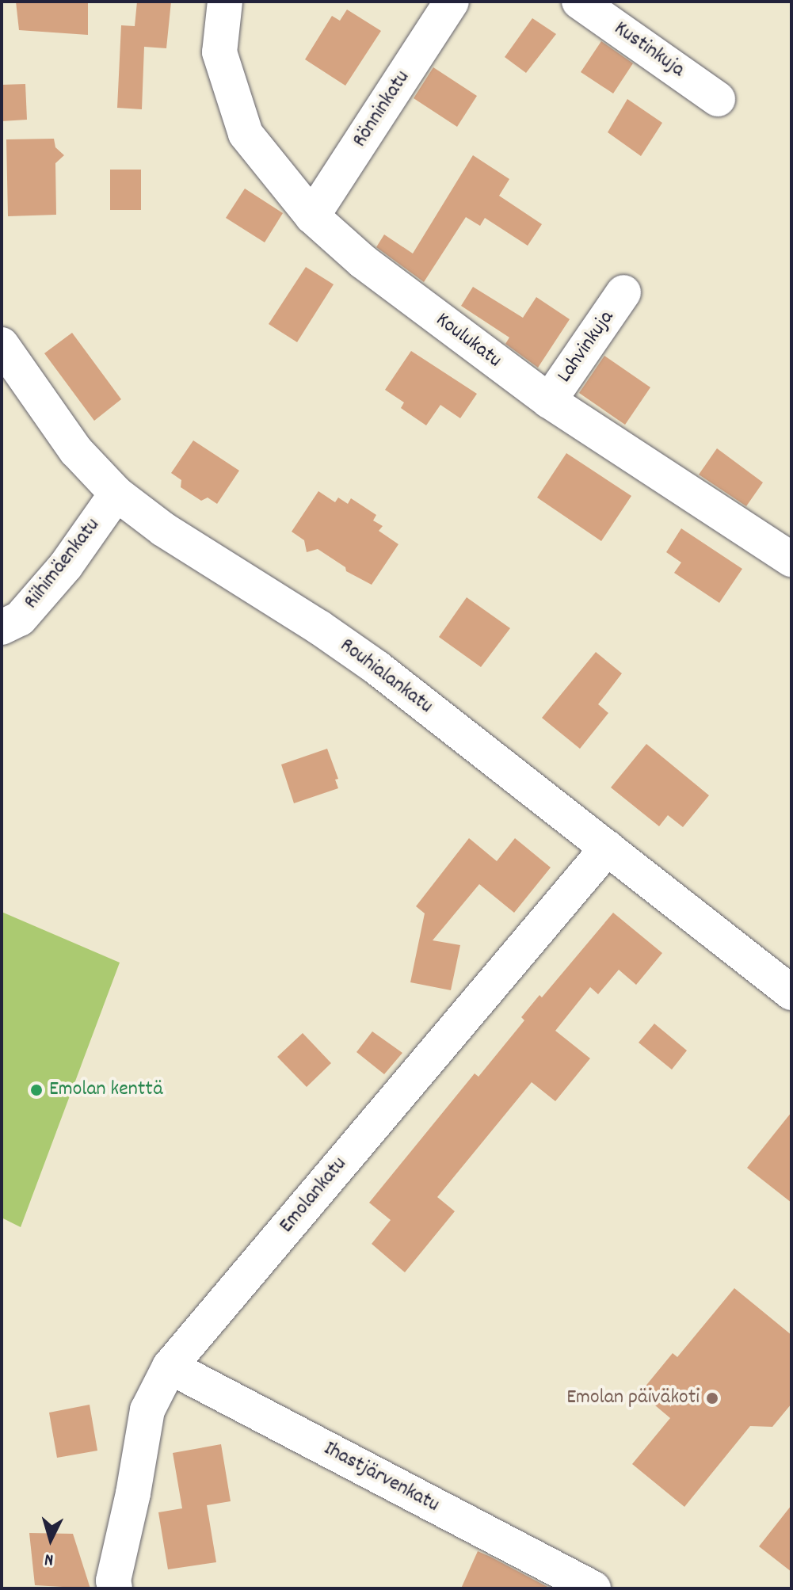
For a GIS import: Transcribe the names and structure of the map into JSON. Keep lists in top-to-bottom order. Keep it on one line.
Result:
{"streets":{"street":["Kustinkuja","Rönninkatu","Koulukatu","Lahvinkuja","Riihimäenkatu","Rouhialankatu","Emolankatu","Ihastjärvenkatu"]},"crossings":[["Rönninkatu","Koulukatu"],["Koulukatu","Lahvinkuja"],["Riihimäenkatu","Rouhialankatu"],["Rouhialankatu","Emolankatu"],["Emolankatu","Ihastjärvenkatu"]],"places":["Emolan kenttä","Emolan päiväkoti"],"north":"bottom"}
